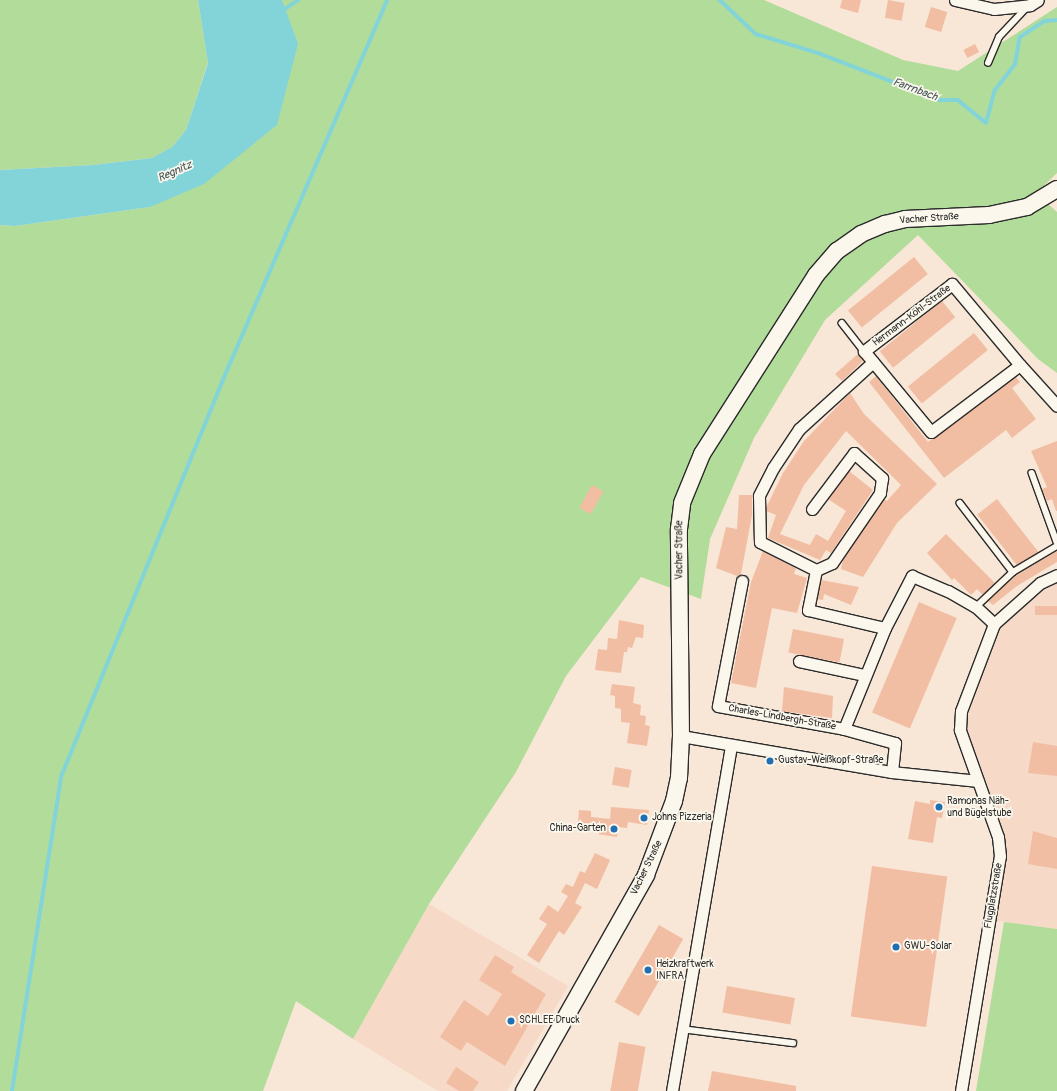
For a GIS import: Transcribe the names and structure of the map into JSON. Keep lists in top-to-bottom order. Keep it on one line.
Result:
{"streets":{"street":["Vacher Straße","Hermann-Köhl-Straße","Charles-Lindbergh-Straße","Flugplatzstraße"]},"water":["Farrnbach","Regnitz"],"places":["Gustav-Weißkopf-Straße","Ramonas Näh- und Bügelstube","Johns Pizzeria","China-Garten","GWU-Solar","Heizkraftwerk INFRA","SCHLEE Druck"]}
